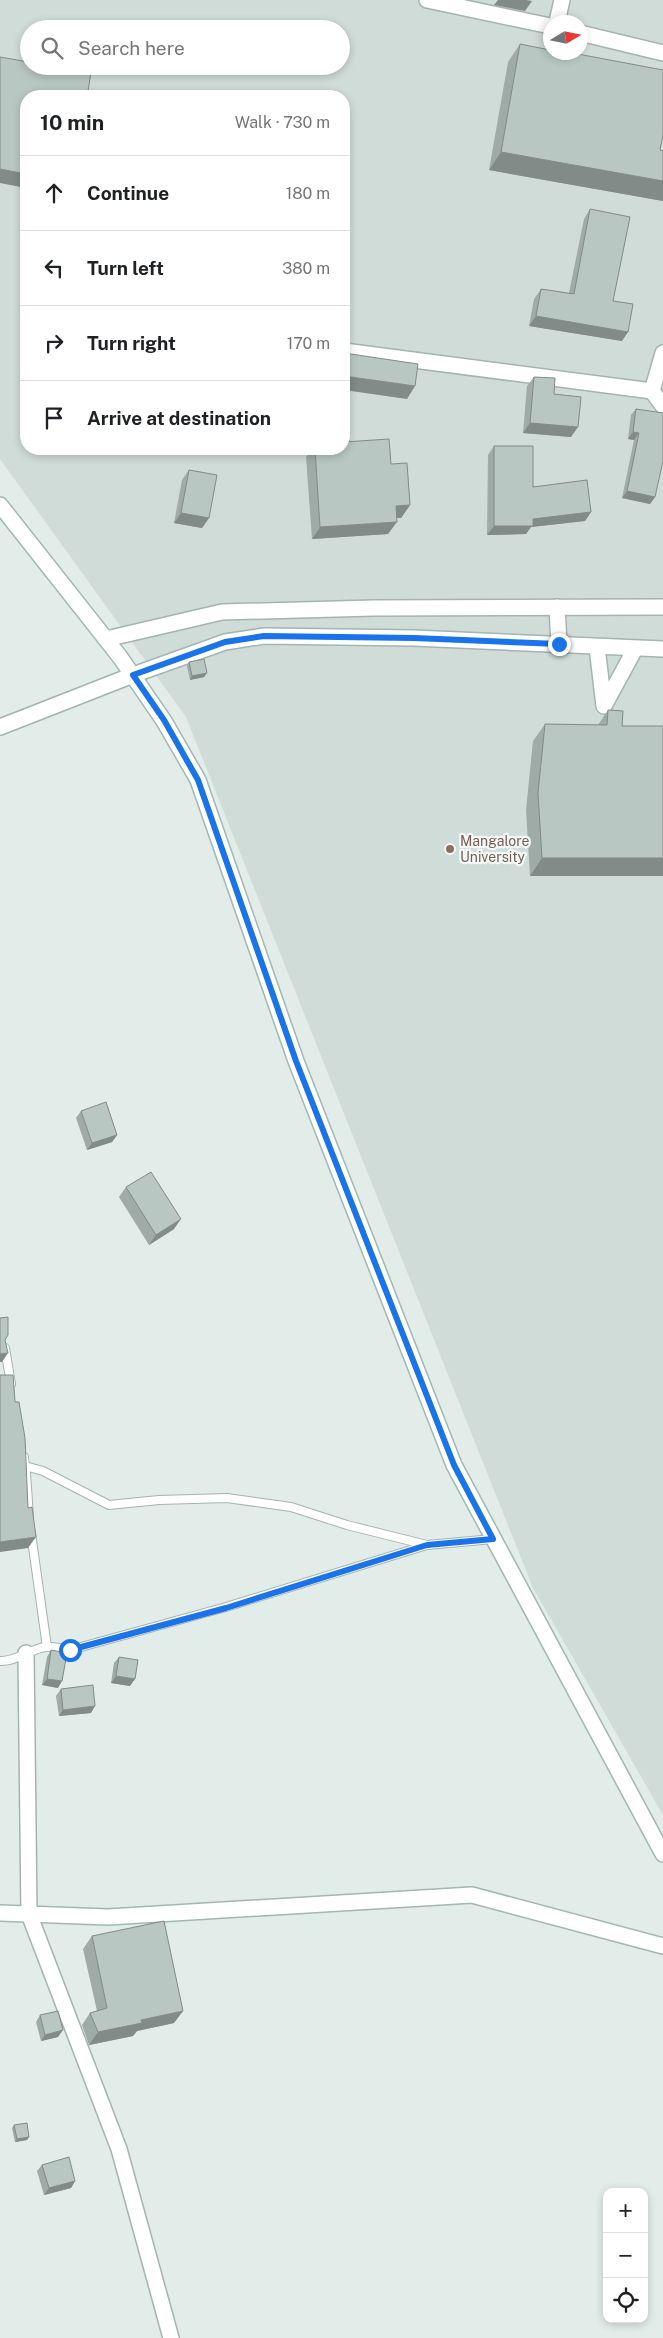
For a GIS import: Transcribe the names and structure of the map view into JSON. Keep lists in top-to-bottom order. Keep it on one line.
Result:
{"places":["Mangalore University"],"north":"right","page":{"search":"Search here","heading":["10 min","Walk · 730 m"],"list":[["Continue","180 m"],["Turn left","380 m"],["Turn right","170 m"],"Arrive at destination"],"map_buttons":["+","−"]}}
